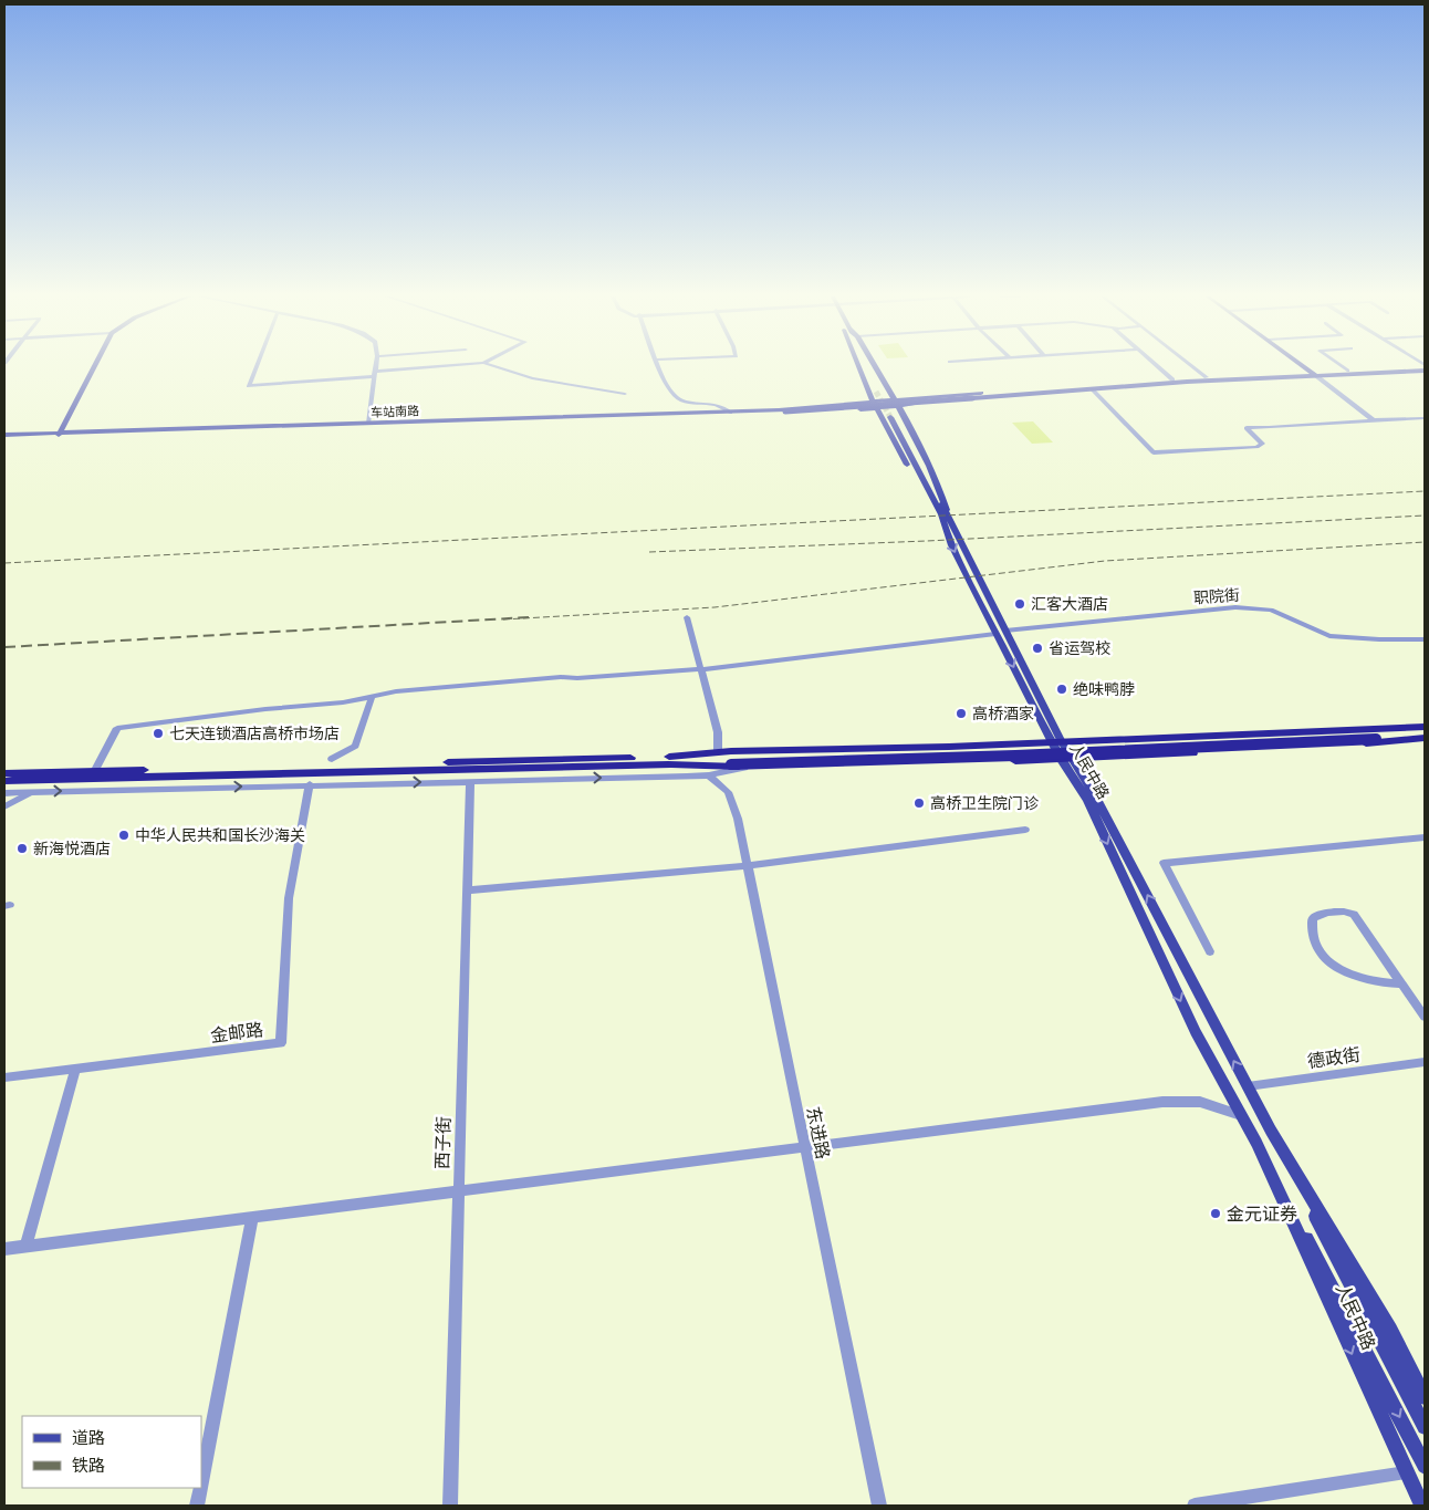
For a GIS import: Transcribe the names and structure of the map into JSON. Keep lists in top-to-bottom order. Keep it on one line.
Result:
{"streets":{"main road":["车站南路","人民中路"],"street":["职院街","金邮路","德政街","东进路","西子街"]},"crossings":[["职院街","人民中路"],["人民中路","德政街"]],"places":["汇客大酒店","省运驾校","绝味鸭脖","高桥酒家","七天连锁酒店高桥市场店","高桥卫生院门诊","中华人民共和国长沙海关","新海悦酒店","金元证券"],"legend":["道路","铁路"]}
